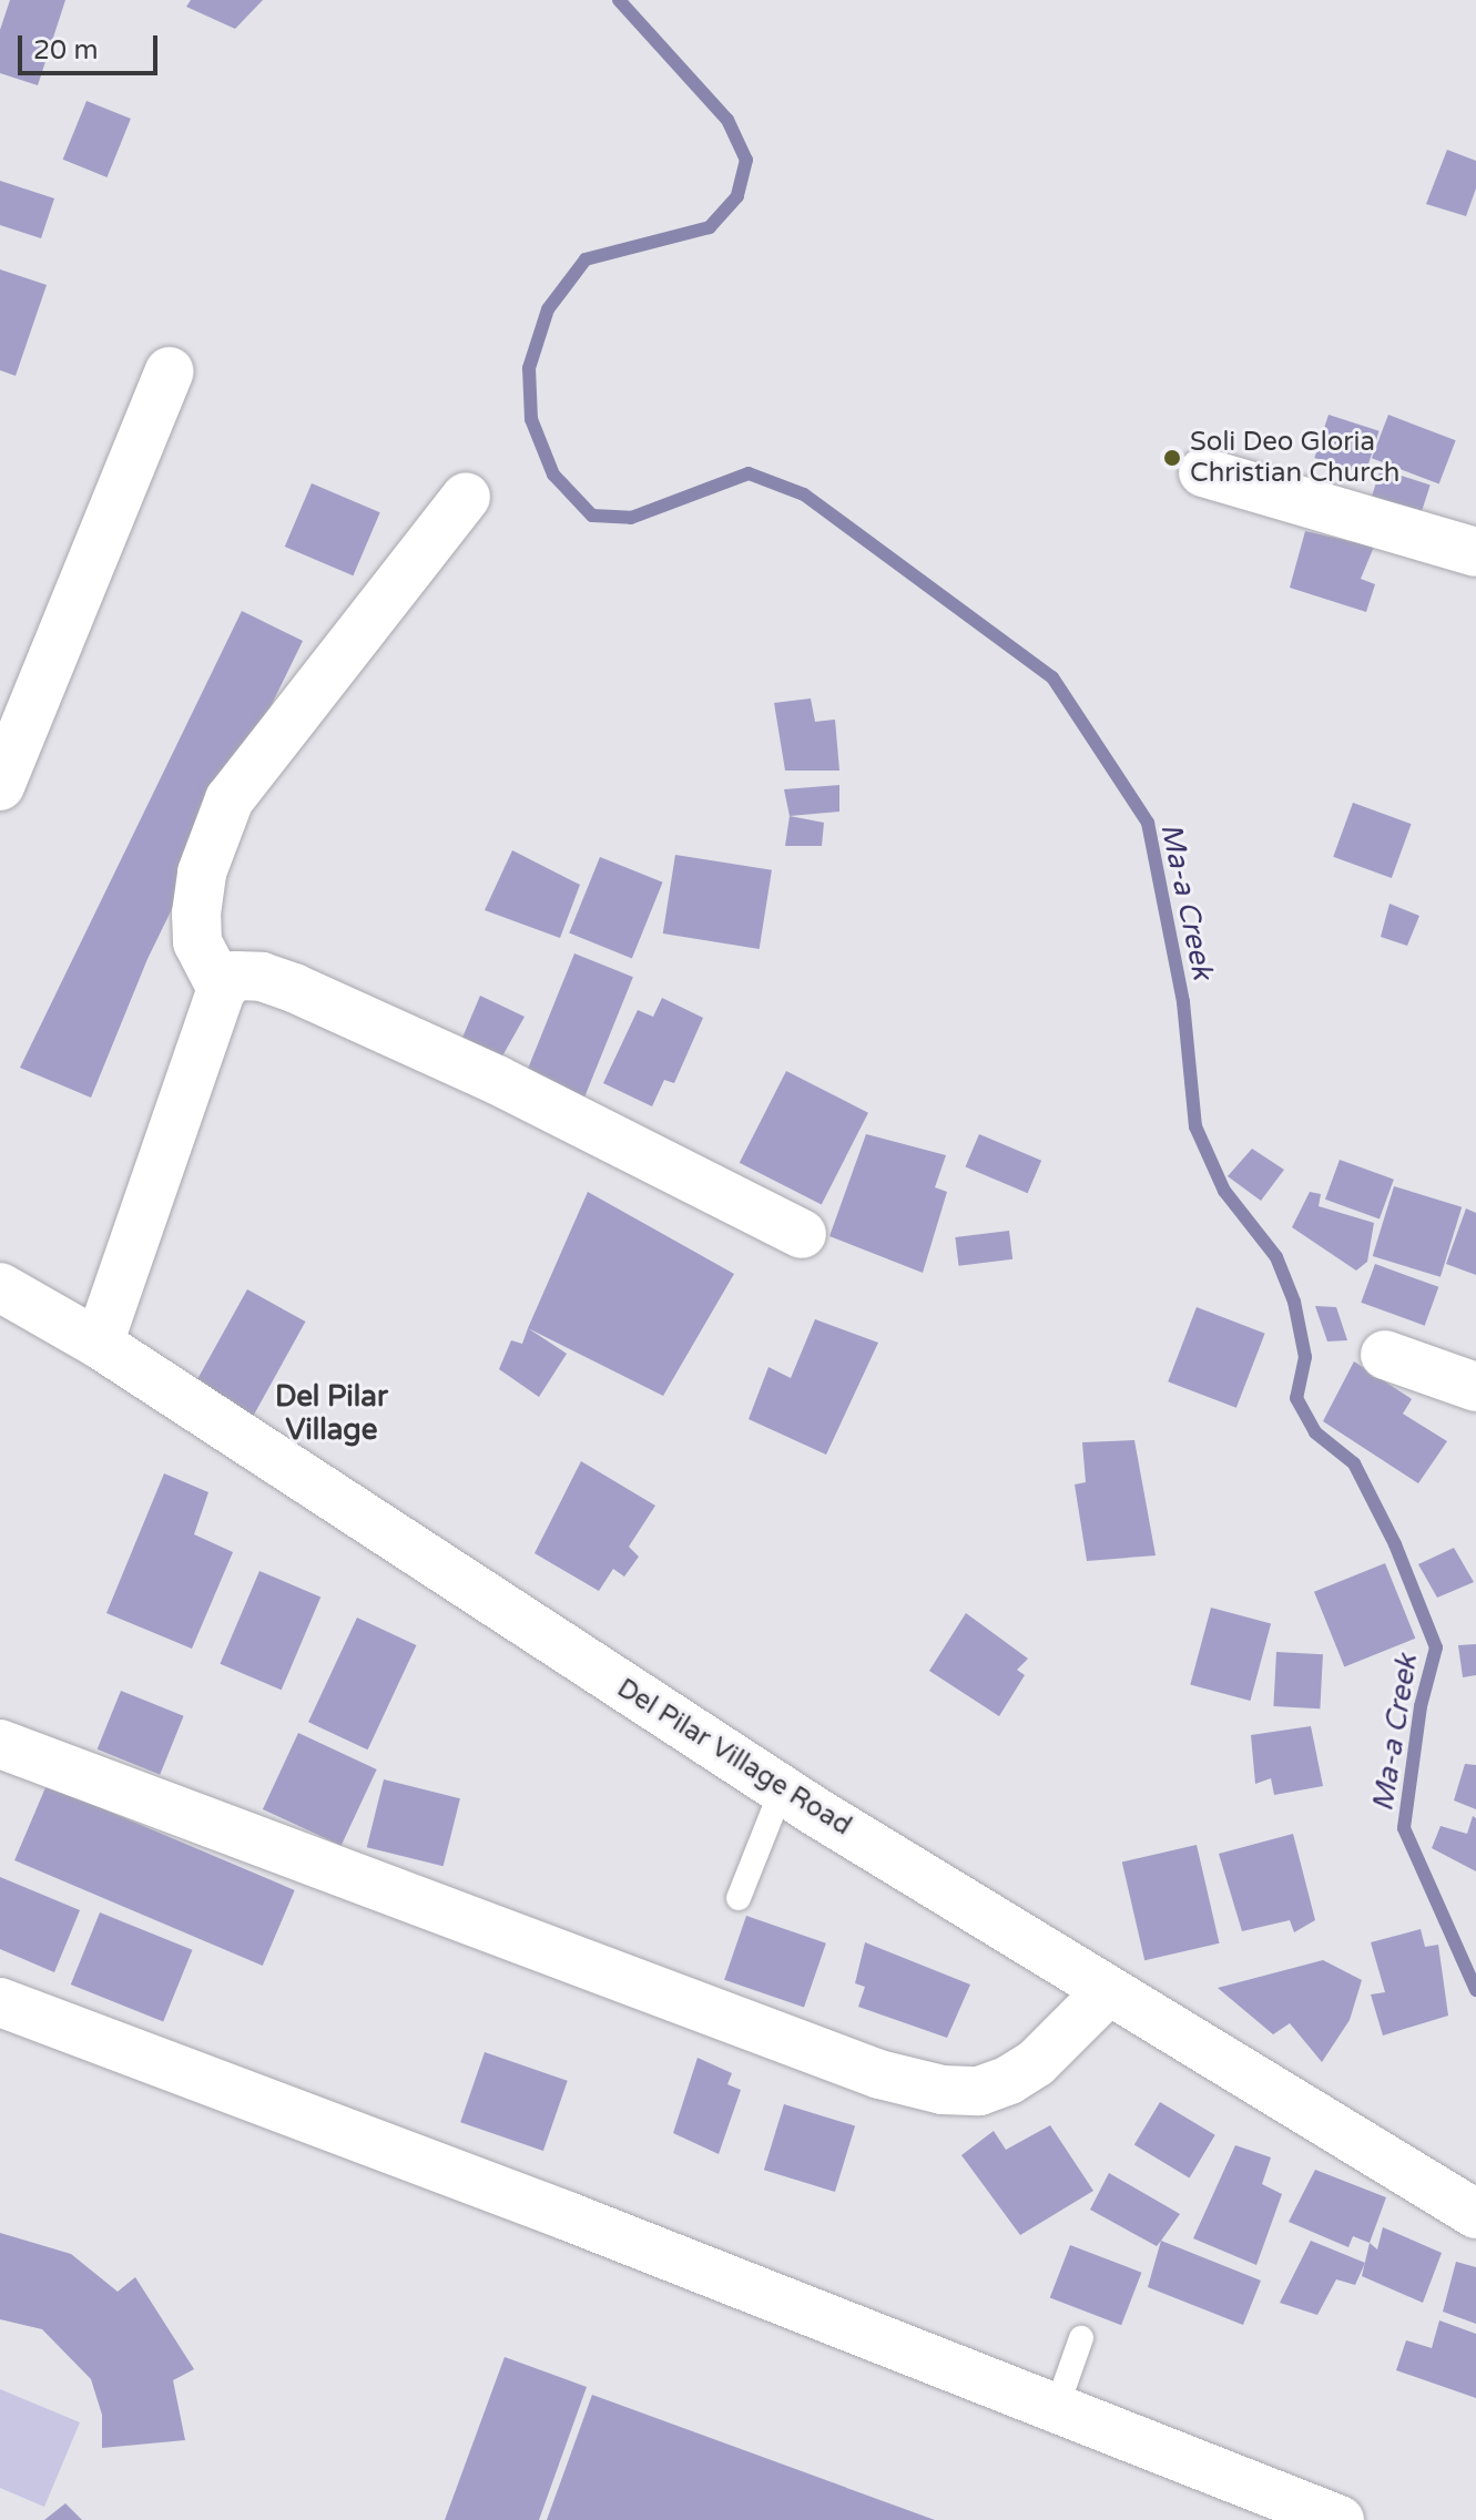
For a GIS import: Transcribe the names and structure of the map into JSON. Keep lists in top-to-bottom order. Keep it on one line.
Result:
{"streets":{"street":["Del Pilar Village Road"]},"districts":["Del Pilar Village"],"water":["Ma-a Creek"],"places":["Soli Deo Gloria Christian Church"],"scale_bar":"20 m"}
